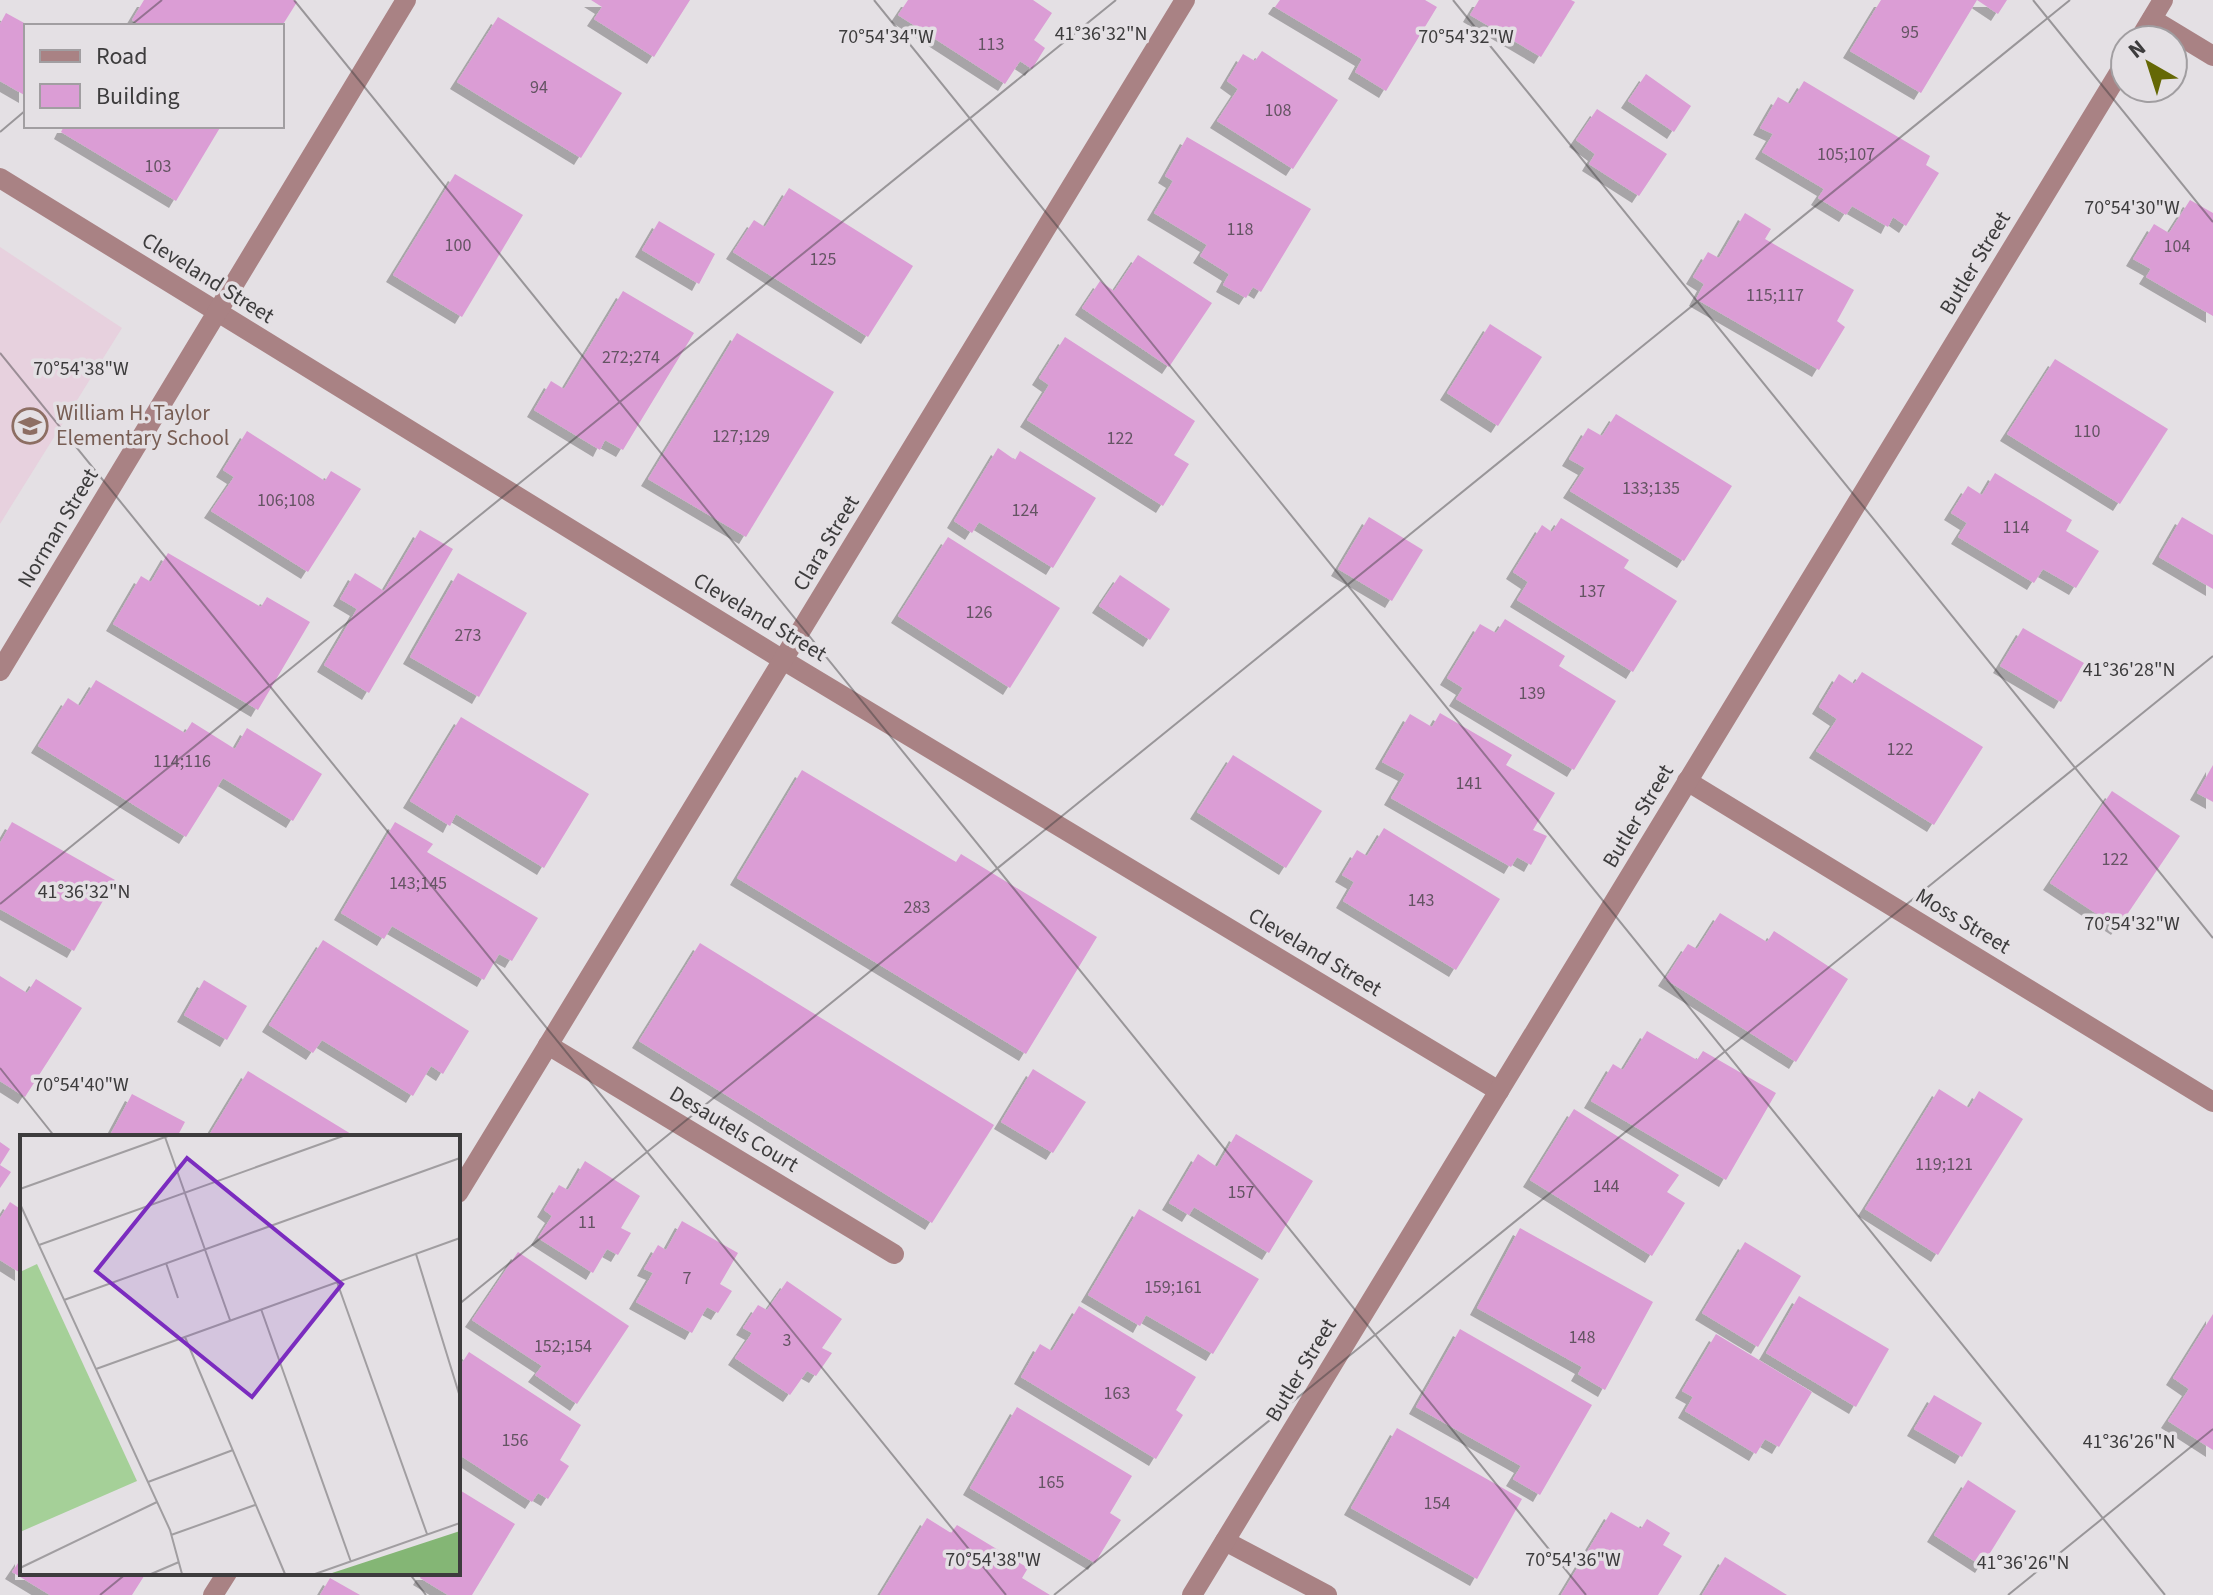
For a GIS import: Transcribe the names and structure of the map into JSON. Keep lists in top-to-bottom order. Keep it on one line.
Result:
{"streets":{"street":["Butler Street","Cleveland Street","Norman Street","Clara Street","Moss Street","Desautels Court"]},"crossings":[["Butler Street","Cleveland Street"],["Butler Street","Moss Street"],["Cleveland Street","Norman Street"],["Cleveland Street","Clara Street"],["Clara Street","Desautels Court"]],"places":{"school or university":["William H. Taylor Elementary School"]},"house_numbers":["95","113","94","108","105;107","103","118","100","104","125","115;117","272;274","110","127;129","122","133;135","106;108","124","114","137","126","273","139","122","114;116","141","122","143;145","143","283","119;121","144","157","11","7","159;161","148","3","152;154","163","156","165","154"],"legend":["Road","Building"],"north":"top left","coordinates":["41°36'32\"N","70°54'32\"W","70°54'34\"W","70°54'30\"W","70°54'38\"W","41°36'28\"N","70°54'40\"W","41°36'26\"N","70°54'36\"W"]}
